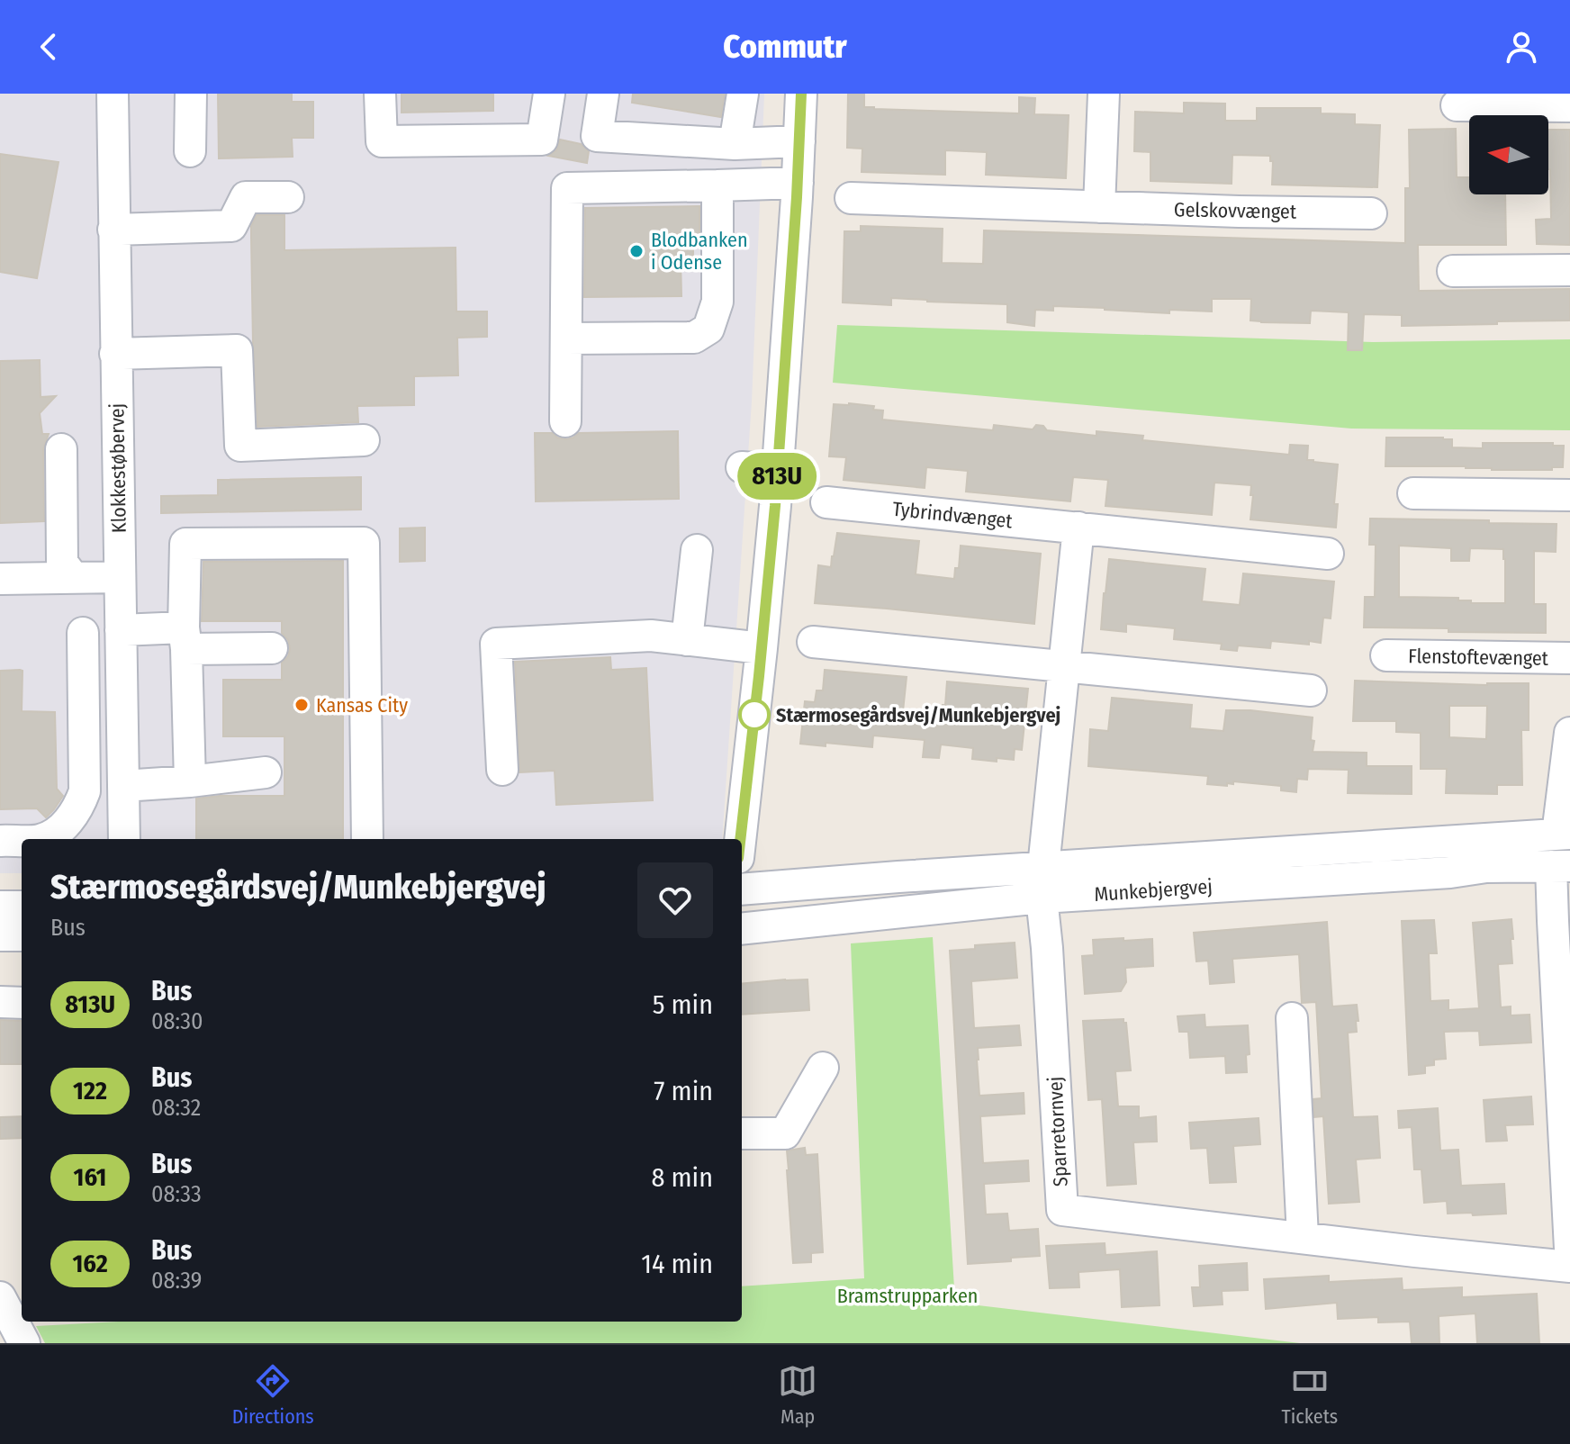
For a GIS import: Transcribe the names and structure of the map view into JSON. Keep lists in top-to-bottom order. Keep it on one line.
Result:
{"streets":{"street":["Gelskovvænget","Klokkestøbervej","Tybrindvænget","Flenstoftevænget","Munkebjergvej","Sparretornvej"]},"crossings":[["Munkebjergvej","Sparretornvej"]],"parks":["Bramstrupparken"],"places":["Blodbanken i Odense","Kansas City","Stærmosegårdsvej/Munkebjergvej"],"lines":["bus line 813U"],"north":"left","page":{"header":"Commutr","on_map":"813U","heading":["Stærmosegårdsvej/Munkebjergvej","Bus"],"list":[{"mark":"813U","name":"Bus","note":"08:30","value":"5 min"},{"mark":"122","name":"Bus","note":"08:32","value":"7 min"},{"mark":"161","name":"Bus","note":"08:33","value":"8 min"},{"mark":"162","name":"Bus","note":"08:39","value":"14 min"}],"tabs":["Directions","Map","Tickets"]}}
